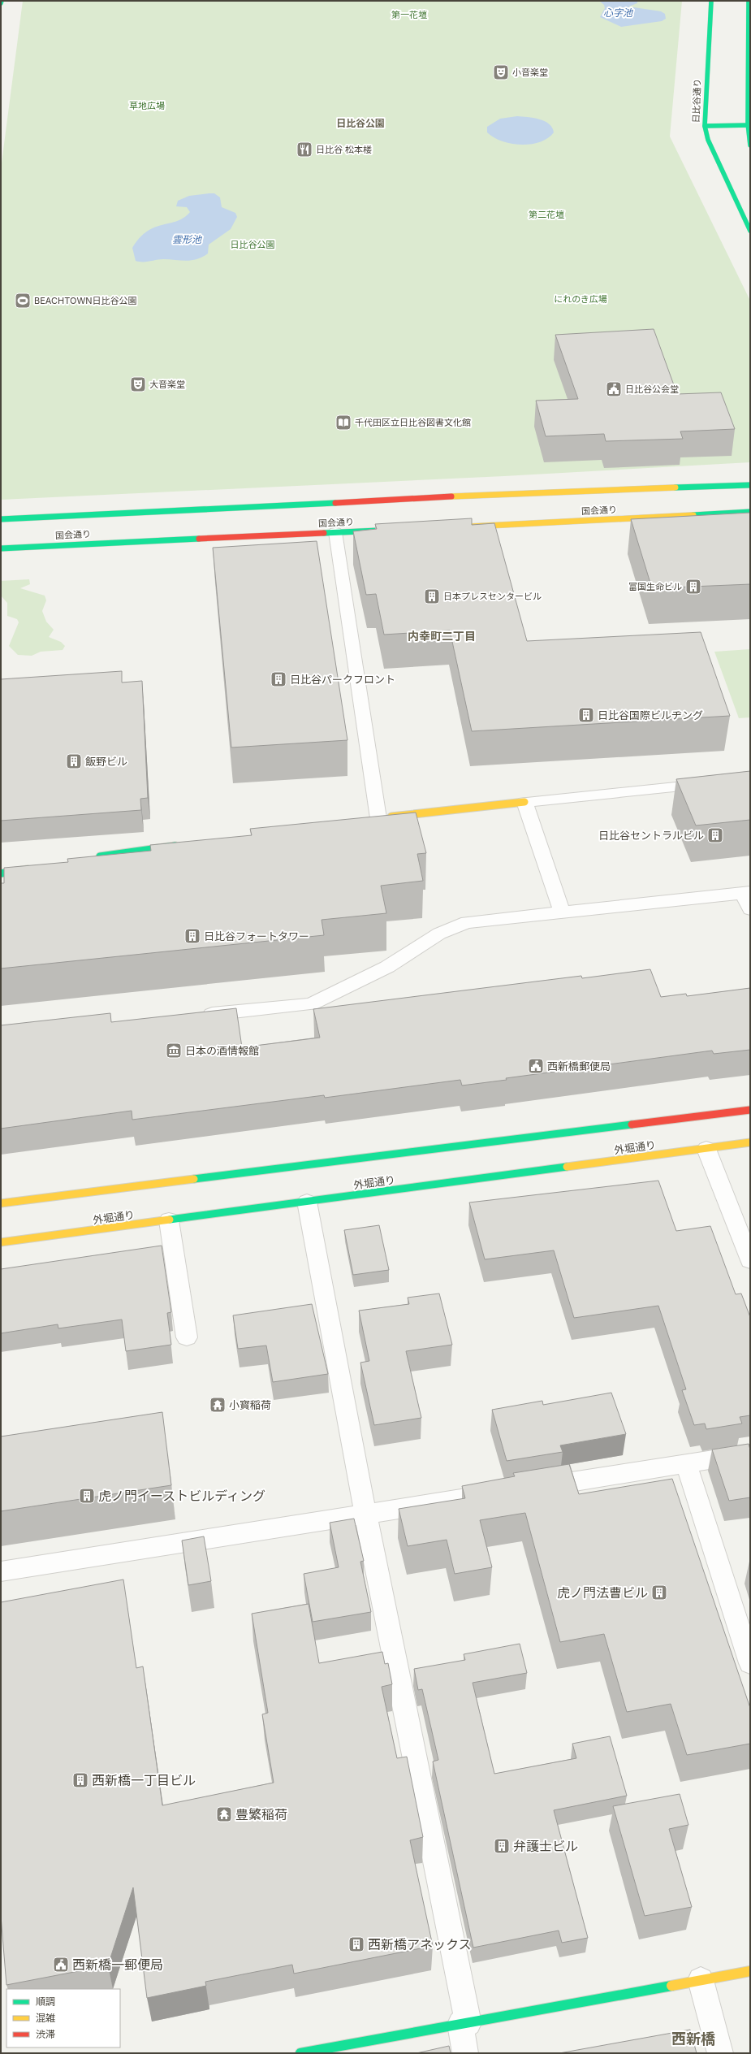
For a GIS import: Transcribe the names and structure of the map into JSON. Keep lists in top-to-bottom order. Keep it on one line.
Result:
{"streets":{"main road":["日比谷通り","国会通り","外堀通り"]},"districts":["日比谷公園","内幸町二丁目","西新橋"],"water":["心字池","雲形池"],"parks":["第一花壇","草地広場","第二花壇","日比谷公園","にれのき広場"],"places":{"theatre":["小音楽堂","大音楽堂"],"restaurant":["日比谷 松本楼"],"sports":["BEACHTOWN日比谷公園"],"public building":["日比谷公会堂","西新橋郵便局","西新橋一郵便局"],"library":["千代田区立日比谷図書文化館"],"building":["富国生命ビル","日本プレスセンタービル","日比谷パークフロント","日比谷国際ビルヂング","飯野ビル","日比谷セントラルビル","日比谷フォートタワー","虎ノ門イーストビルディング","虎ノ門法曹ビル","西新橋一丁目ビル","弁護士ビル","西新橋アネックス"],"museum":["日本の酒情報館"],"temple":["小寳稲荷","豊繁稲荷"]},"legend":["順調","混雑","渋滞"]}
